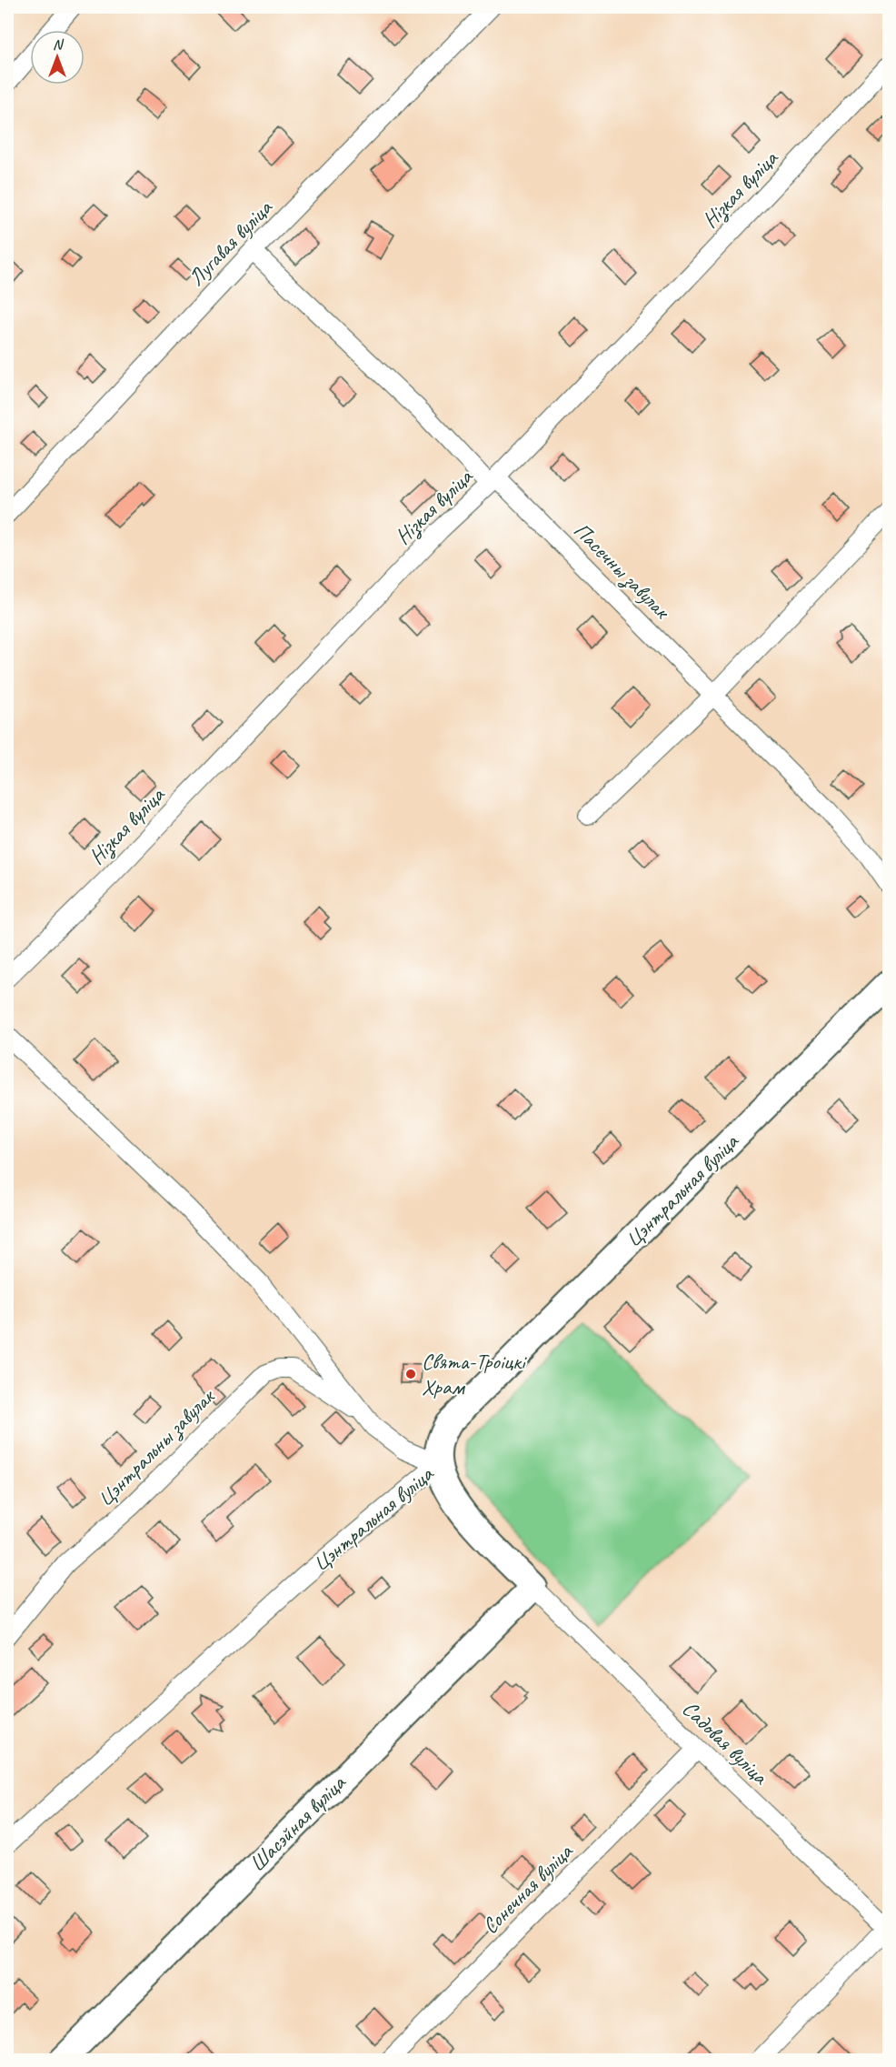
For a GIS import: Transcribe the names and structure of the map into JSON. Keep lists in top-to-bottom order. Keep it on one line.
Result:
{"streets":{"main road":["Цэнтральная вуліца","Шасэйная вуліца"],"street":["Нізкая вуліца","Лугавая вуліца","Пасечны завулак","Цэнтральны завулак","Садовая вуліца","Сонечная вуліца"]},"crossings":[["Нізкая вуліца","Пасечны завулак"],["Лугавая вуліца","Пасечны завулак"],["Садовая вуліца","Шасэйная вуліца"],["Садовая вуліца","Сонечная вуліца"]],"places":["Свята-Троіцкі Храм"],"north":"top"}
